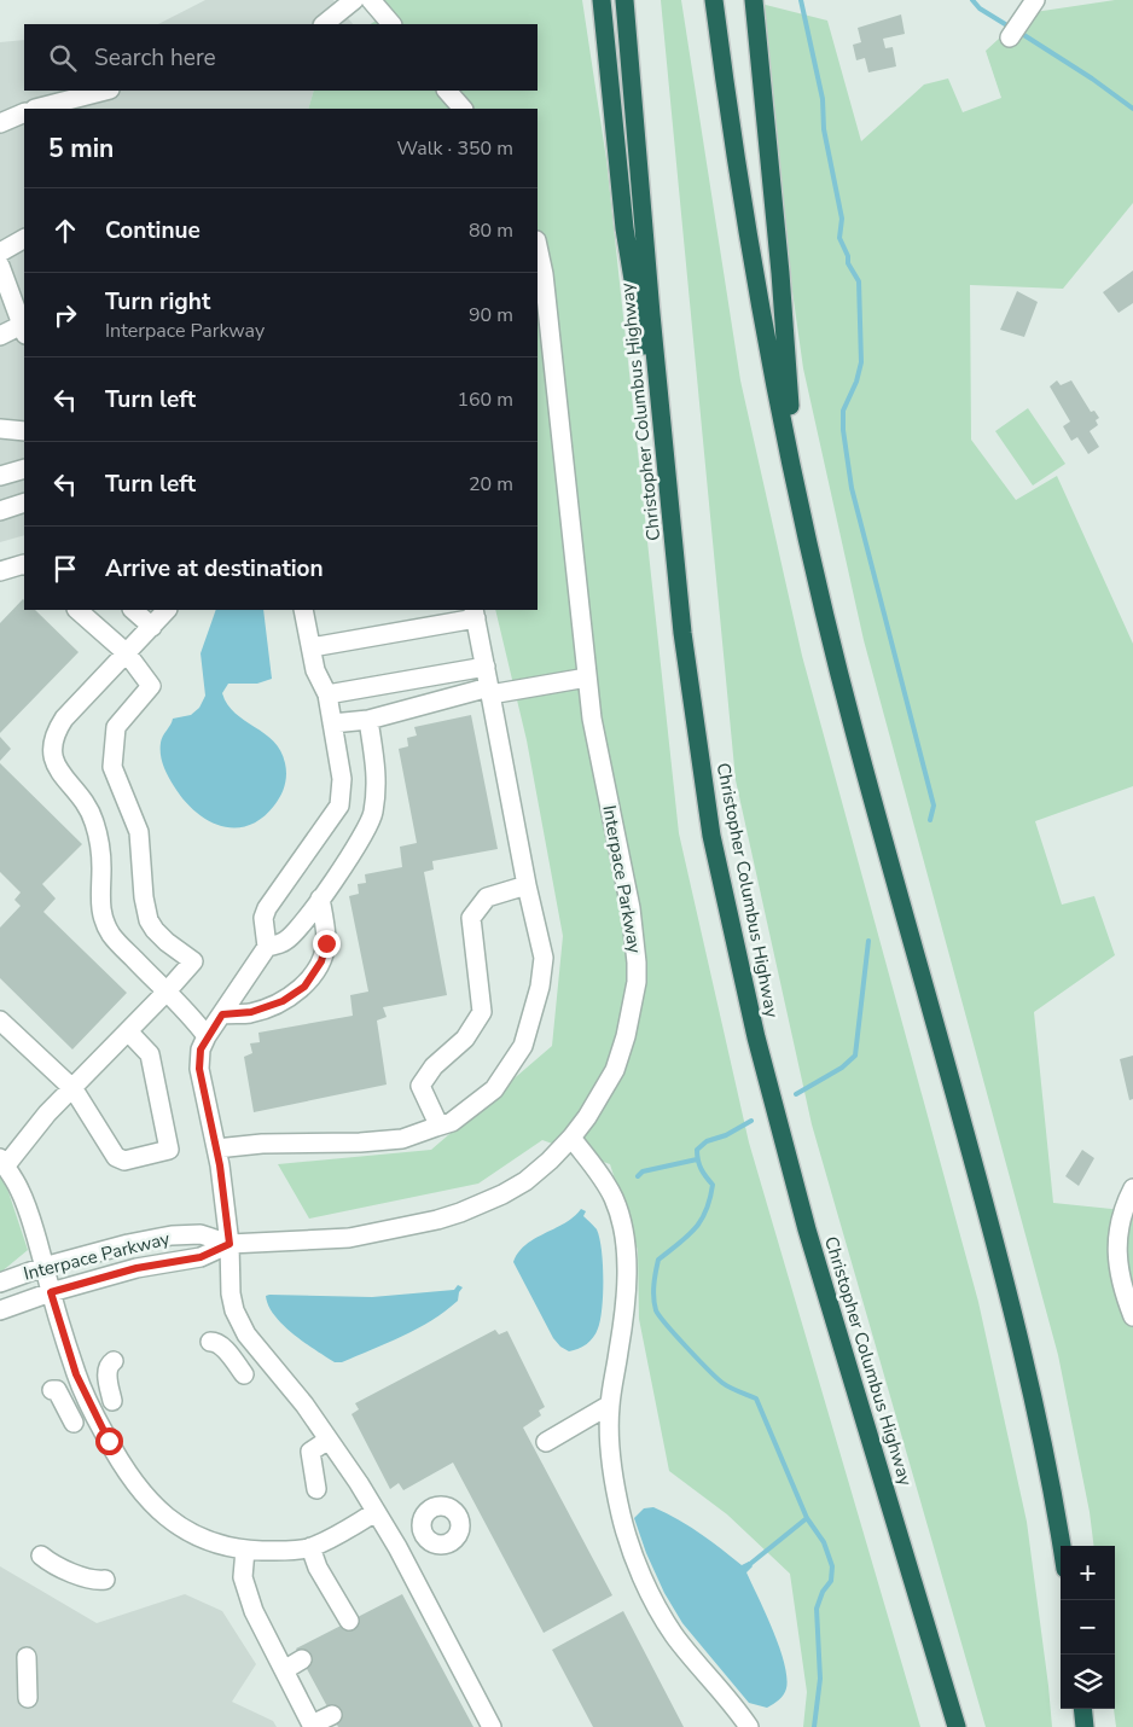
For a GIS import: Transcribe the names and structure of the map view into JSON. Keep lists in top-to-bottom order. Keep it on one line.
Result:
{"streets":{"highway":["Christopher Columbus Highway"],"street":["Interpace Parkway"]},"page":{"search":"Search here","heading":["5 min","Walk · 350 m"],"list":[["Continue","80 m"],["Turn right","Interpace Parkway","90 m"],["Turn left","160 m"],["Turn left","20 m"],"Arrive at destination"],"map_buttons":["+","−"]}}
